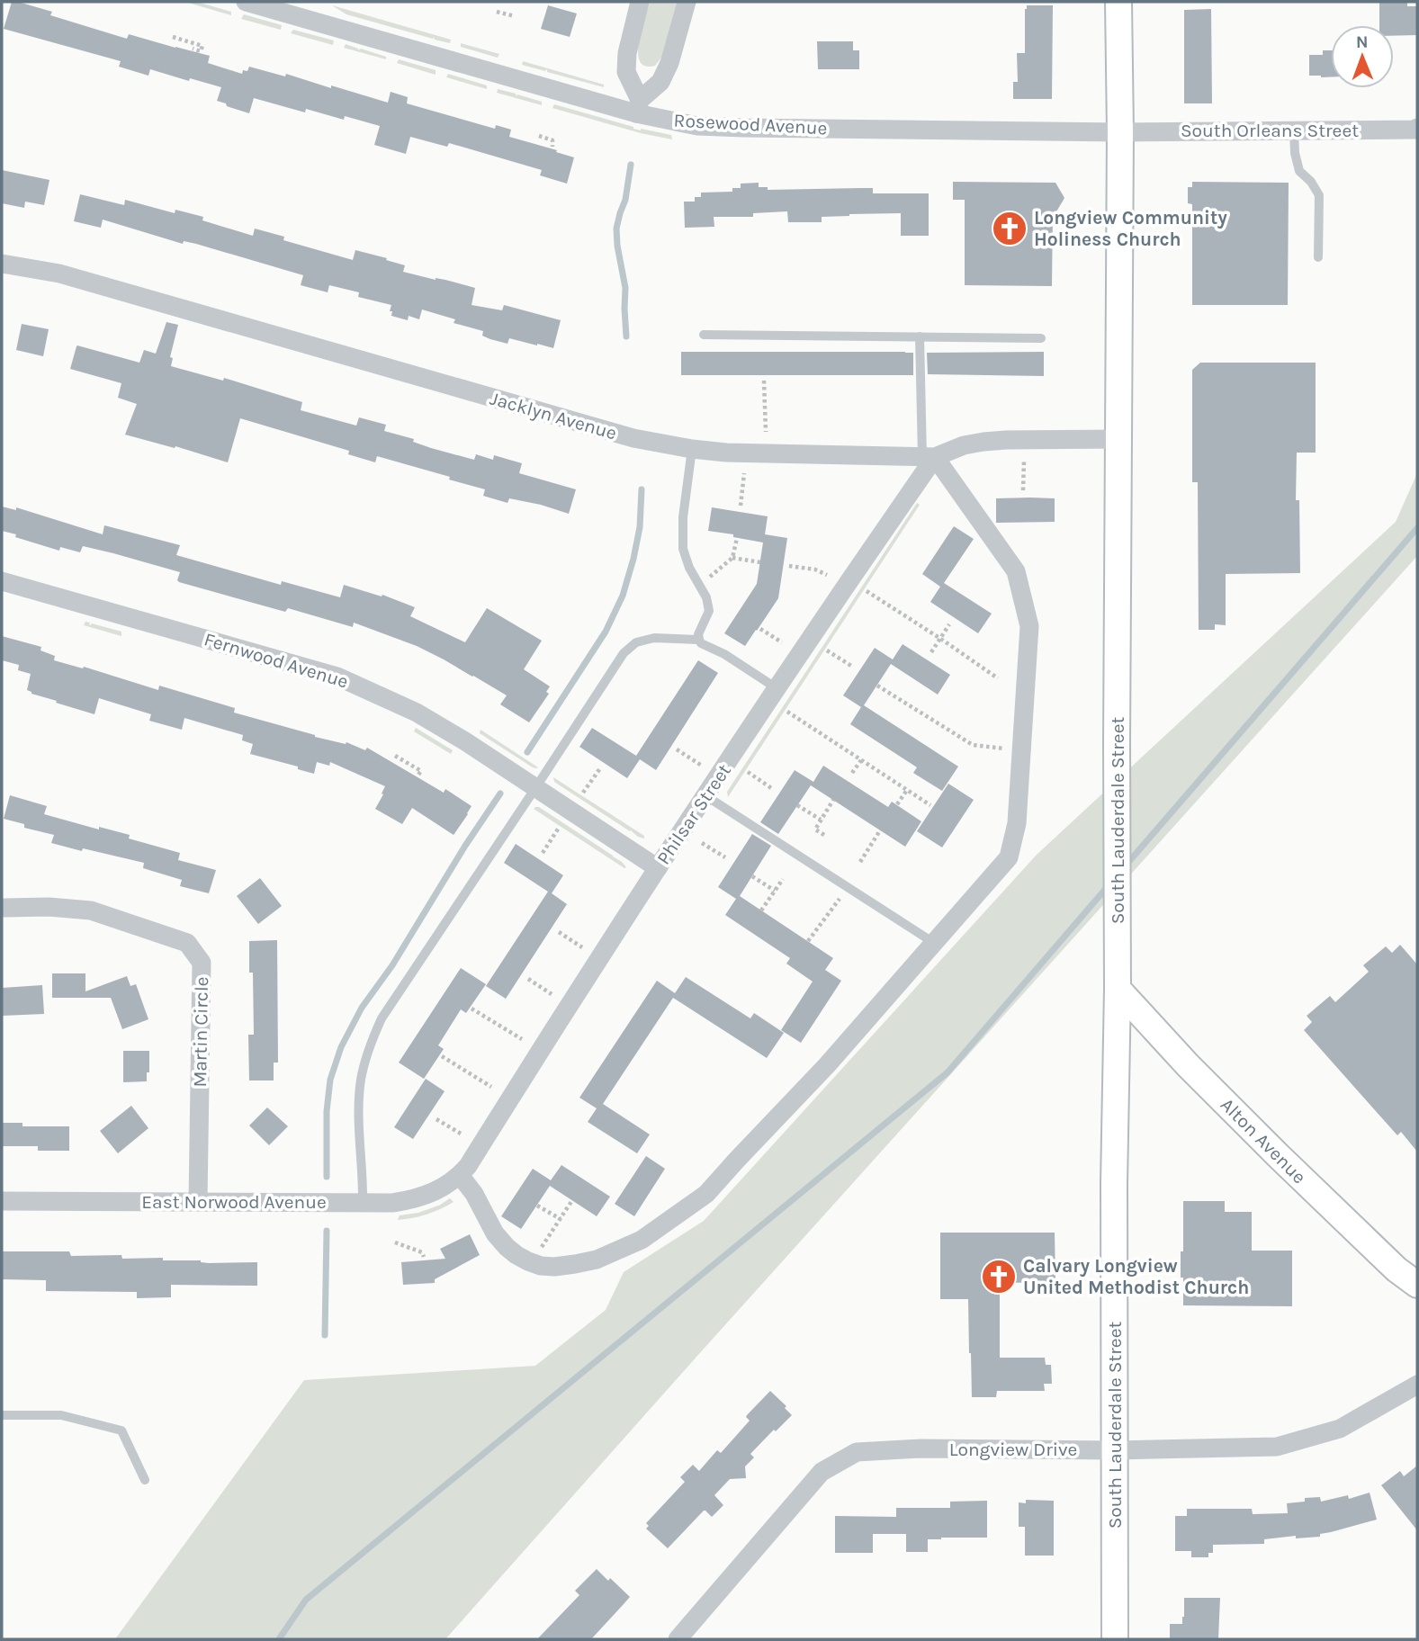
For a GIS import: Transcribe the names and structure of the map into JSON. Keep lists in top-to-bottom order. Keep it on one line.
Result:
{"streets":{"street":["Rosewood Avenue","South Orleans Street","Jacklyn Avenue","Fernwood Avenue","Philsar Street","South Lauderdale Street","Martin Circle","Alton Avenue","East Norwood Avenue","Longview Drive"]},"crossings":[["Rosewood Avenue","South Orleans Street"],["Rosewood Avenue","South Lauderdale Street"],["South Orleans Street","South Lauderdale Street"],["Jacklyn Avenue","Philsar Street"],["Jacklyn Avenue","South Lauderdale Street"],["Fernwood Avenue","Philsar Street"],["Philsar Street","East Norwood Avenue"],["South Lauderdale Street","Alton Avenue"],["South Lauderdale Street","Longview Drive"],["Martin Circle","East Norwood Avenue"]],"places":{"church":["Longview Community Holiness Church","Calvary Longview United Methodist Church"]},"north":"top"}
